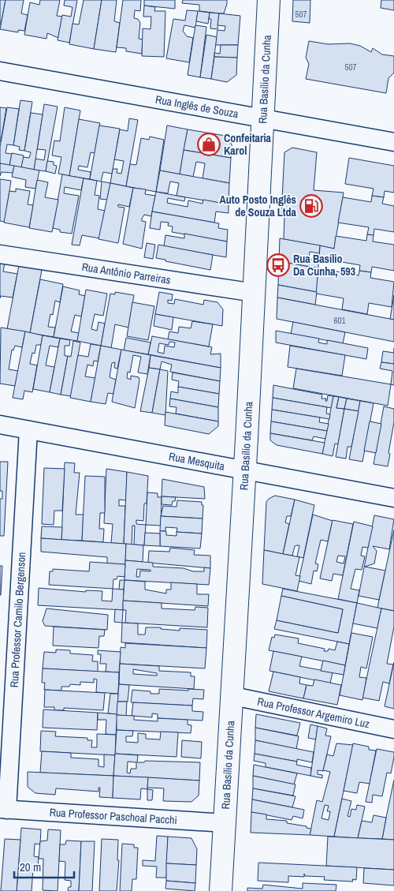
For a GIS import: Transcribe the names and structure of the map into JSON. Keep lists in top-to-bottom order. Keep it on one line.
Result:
{"streets":{"street":["Rua Basílio da Cunha","Rua Inglês de Souza","Rua Antônio Parreiras","Rua Mesquita","Rua Professor Camilo Bergenson","Rua Professor Argemiro Luz","Rua Professor Paschoal Pacchi"]},"crossings":[["Rua Basílio da Cunha","Rua Inglês de Souza"],["Rua Basílio da Cunha","Rua Antônio Parreiras"],["Rua Basílio da Cunha","Rua Mesquita"],["Rua Basílio da Cunha","Rua Professor Argemiro Luz"],["Rua Basílio da Cunha","Rua Professor Paschoal Pacchi"],["Rua Mesquita","Rua Professor Camilo Bergenson"],["Rua Professor Camilo Bergenson","Rua Professor Paschoal Pacchi"]],"places":{"shop":["Confeitaria Karol"],"fuel station":["Auto Posto Inglês de Souza Ltda"],"bus stop":["Rua Basílio Da Cunha, 593"]},"house_numbers":["507","507","601"],"scale_bar":"20 m"}
